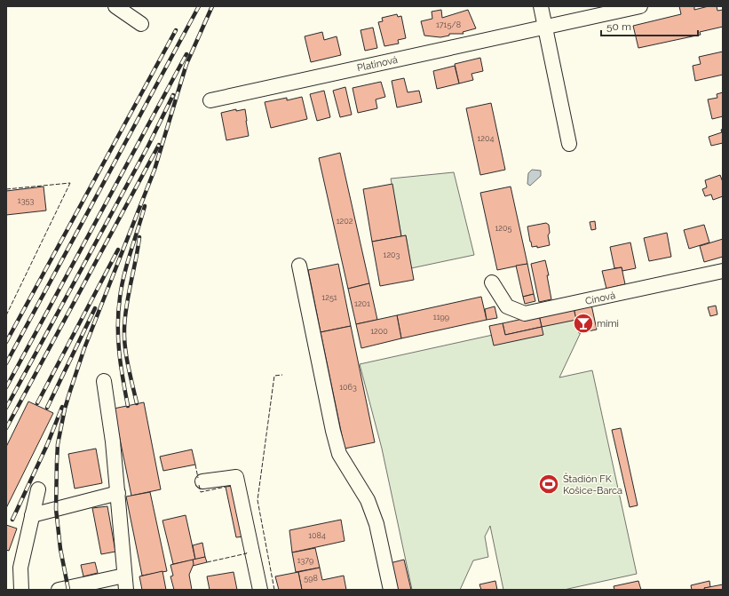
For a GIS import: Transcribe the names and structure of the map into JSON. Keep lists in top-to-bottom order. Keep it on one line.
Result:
{"streets":{"street":["Platinová","Cínová"]},"places":{"bar":["mimi"],"sports":["Štadión FK Košice-Barca"]},"house_numbers":["1715/8","1204","1353","1202","1205","1203","1251","1201","1199","1200","1063","1084","1379","598"],"scale_bar":"50 m"}
